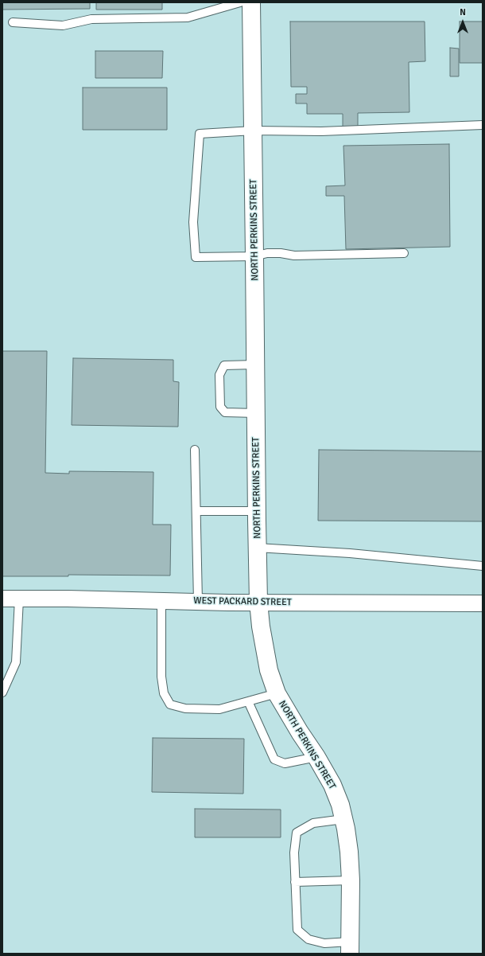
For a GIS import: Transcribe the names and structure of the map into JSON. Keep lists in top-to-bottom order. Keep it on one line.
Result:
{"streets":{"street":["NORTH PERKINS STREET","WEST PACKARD STREET"]},"crossings":[["NORTH PERKINS STREET","WEST PACKARD STREET"]],"north":"top"}
